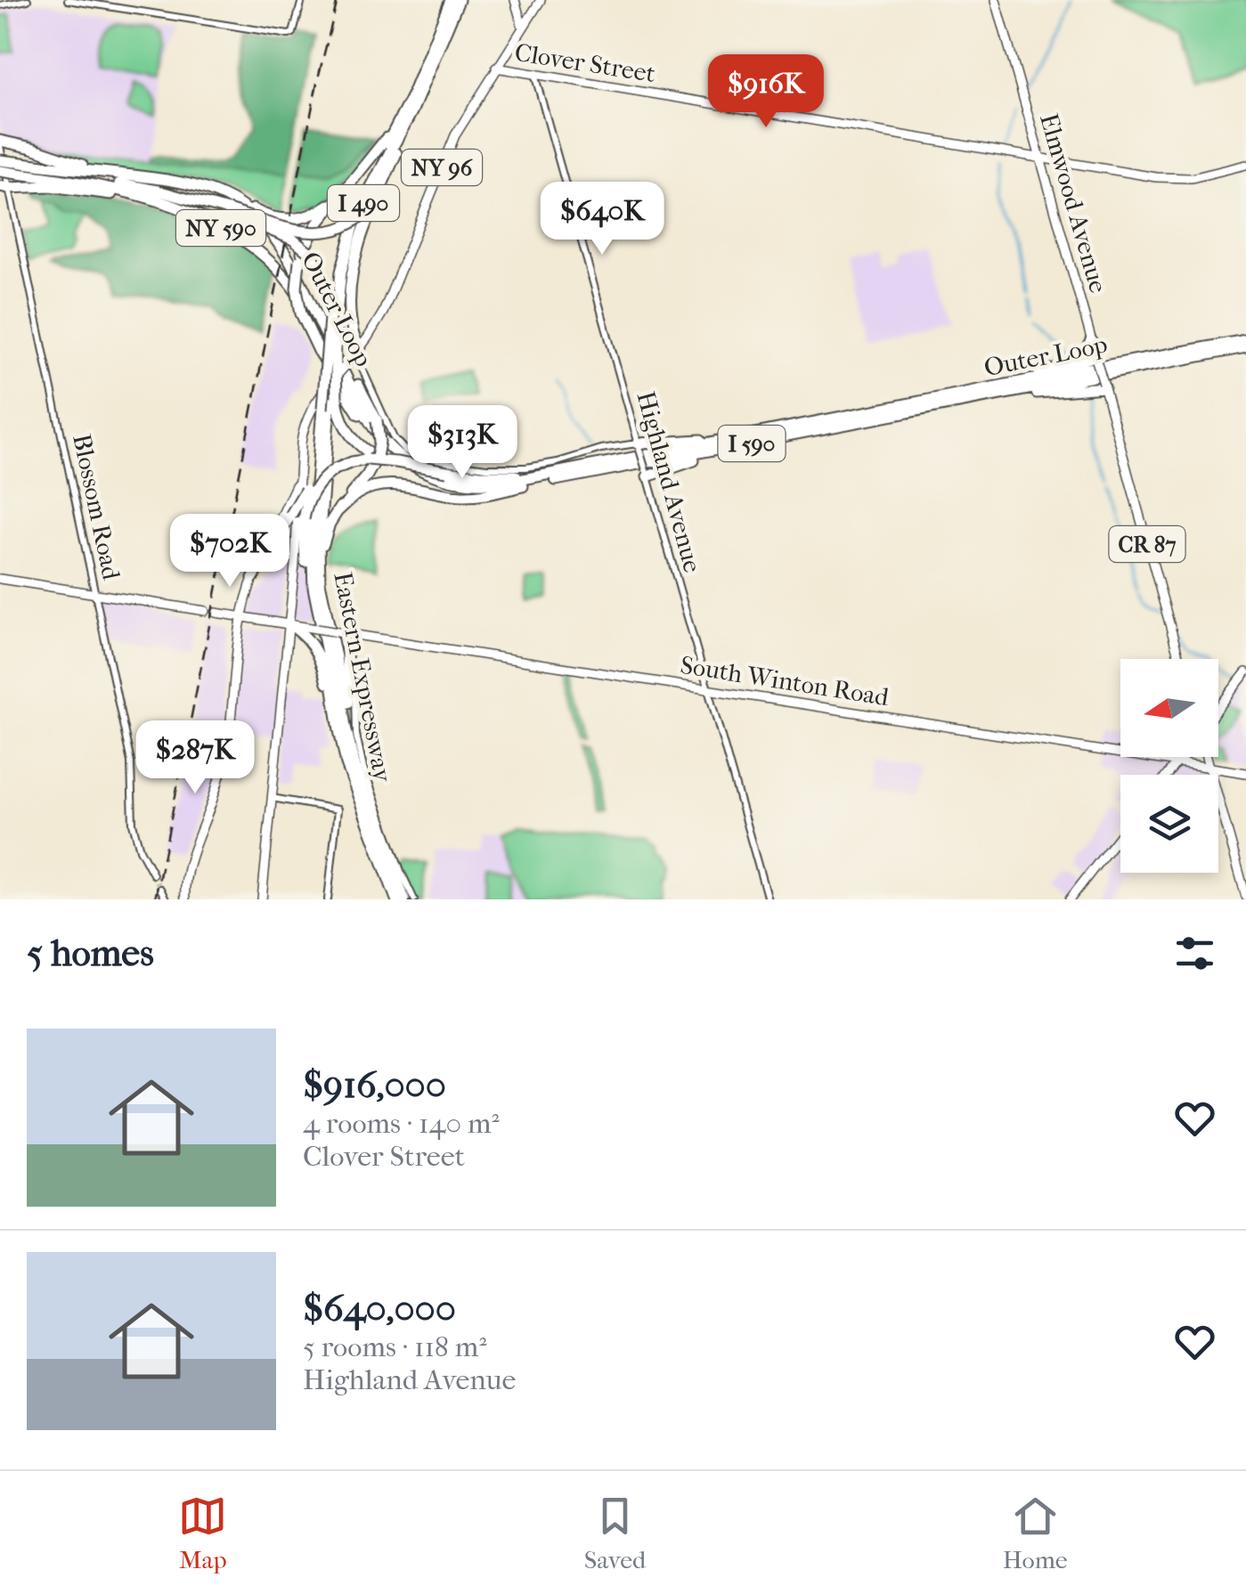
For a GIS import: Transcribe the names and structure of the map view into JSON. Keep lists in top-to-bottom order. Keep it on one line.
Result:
{"streets":{"highway":["I 490","NY 590","Outer Loop","I 590","Eastern Expressway"],"main road":["Clover Street","NY 96","Elmwood Avenue","CR 87","South Winton Road"],"street":["Highland Avenue","Blossom Road"]},"crossings":[["Clover Street","NY 96"],["Clover Street","Elmwood Avenue"],["Clover Street","Highland Avenue"],["NY 96","South Winton Road"],["Highland Avenue","South Winton Road"],["Eastern Expressway","South Winton Road"]],"north":"left","page":{"price":["$916K","$640K","$313K","$702K","$287K"],"heading":"5 homes","list":[{"name":"$916,000","note":"4 rooms · 140 m² · Clover Street"},{"name":"$640,000","note":"5 rooms · 118 m² · Highland Avenue"}],"tabs":["Map","Saved","Home"]}}
